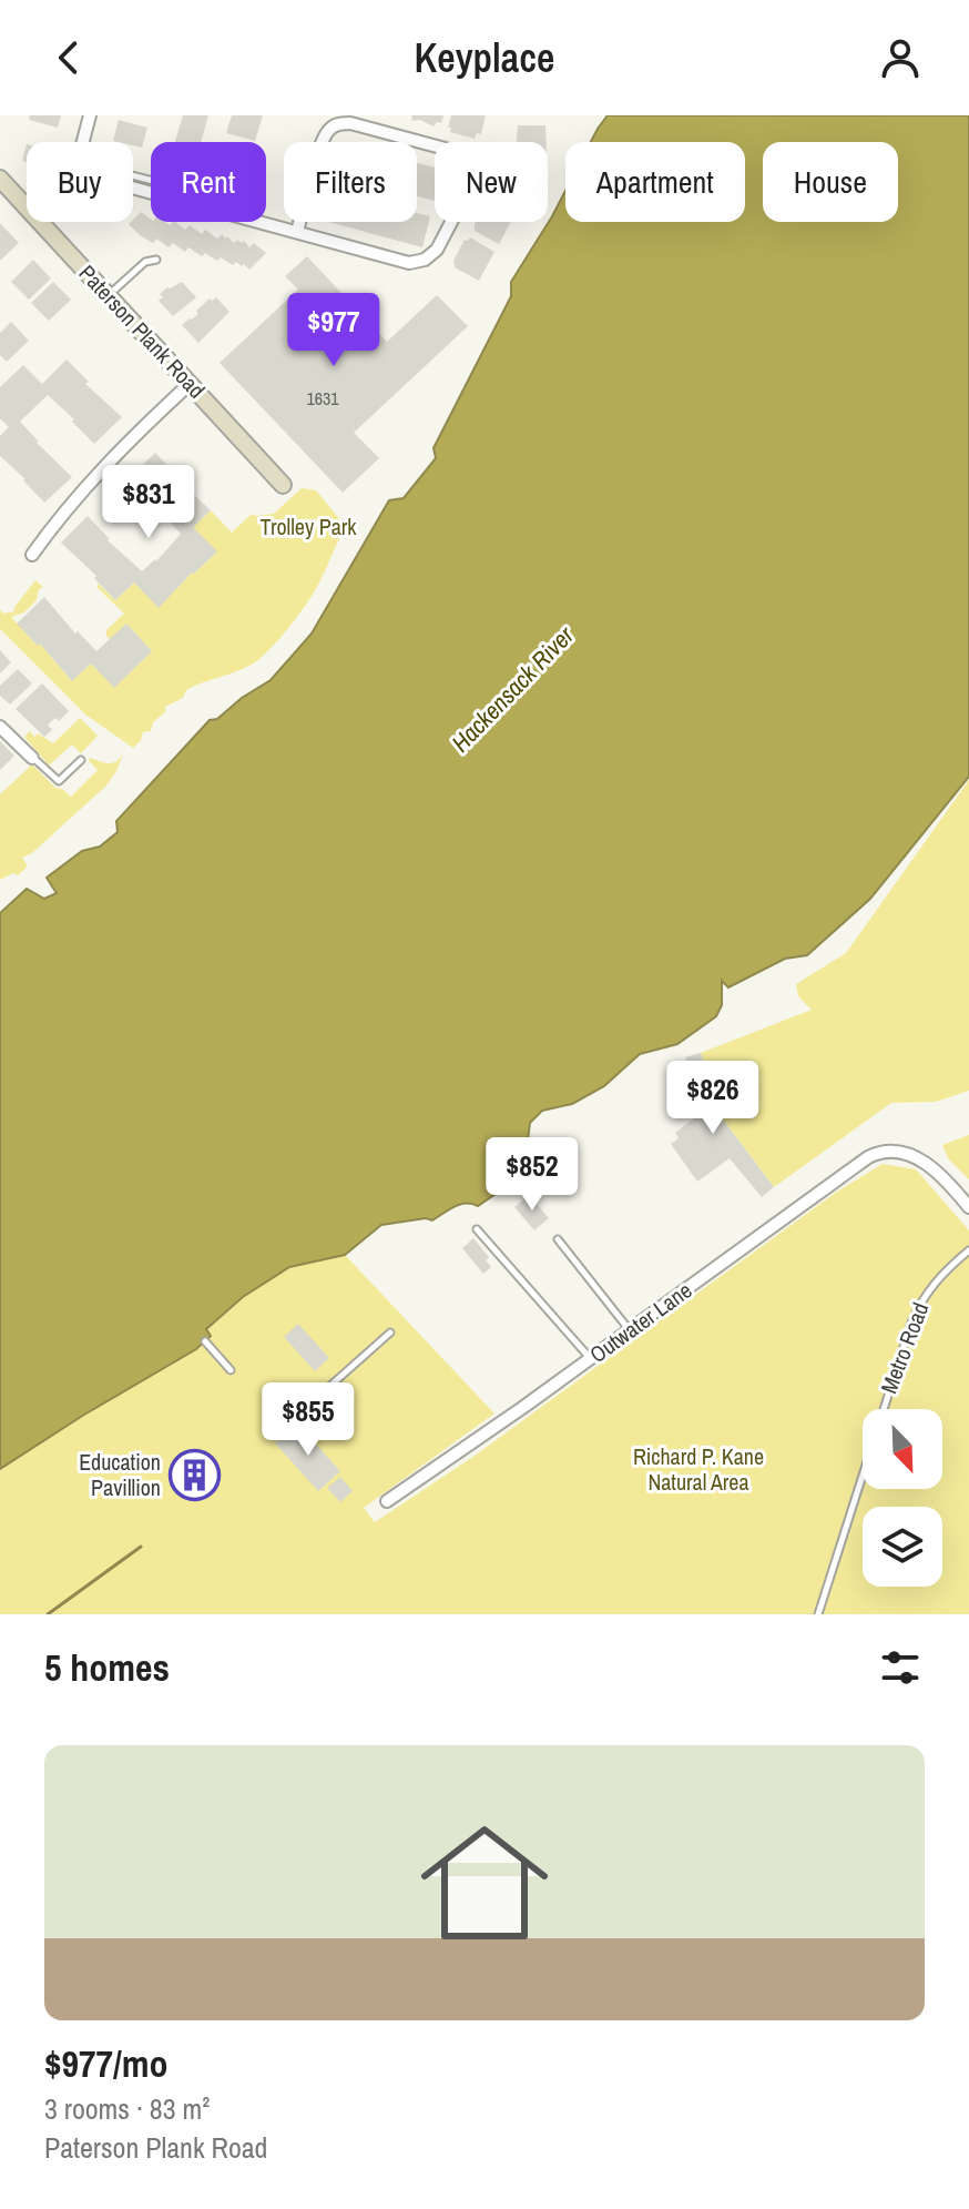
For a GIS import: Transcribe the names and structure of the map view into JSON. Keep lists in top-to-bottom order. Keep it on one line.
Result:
{"streets":{"street":["Paterson Plank Road","Outwater Lane"],"lane":["Metro Road"]},"water":["Hackensack River"],"parks":["Trolley Park","Richard P. Kane Natural Area"],"places":{"building":["Education Pavillion"]},"house_numbers":["1631"],"north":"bottom right","page":{"header":"Keyplace","chip":["Buy","Rent","Filters","New","Apartment","House"],"price":["$977","$831","$826","$852","$855"],"heading":"5 homes","list":[{"name":"$977/mo","note":"3 rooms · 83 m² · Paterson Plank Road"}]}}
